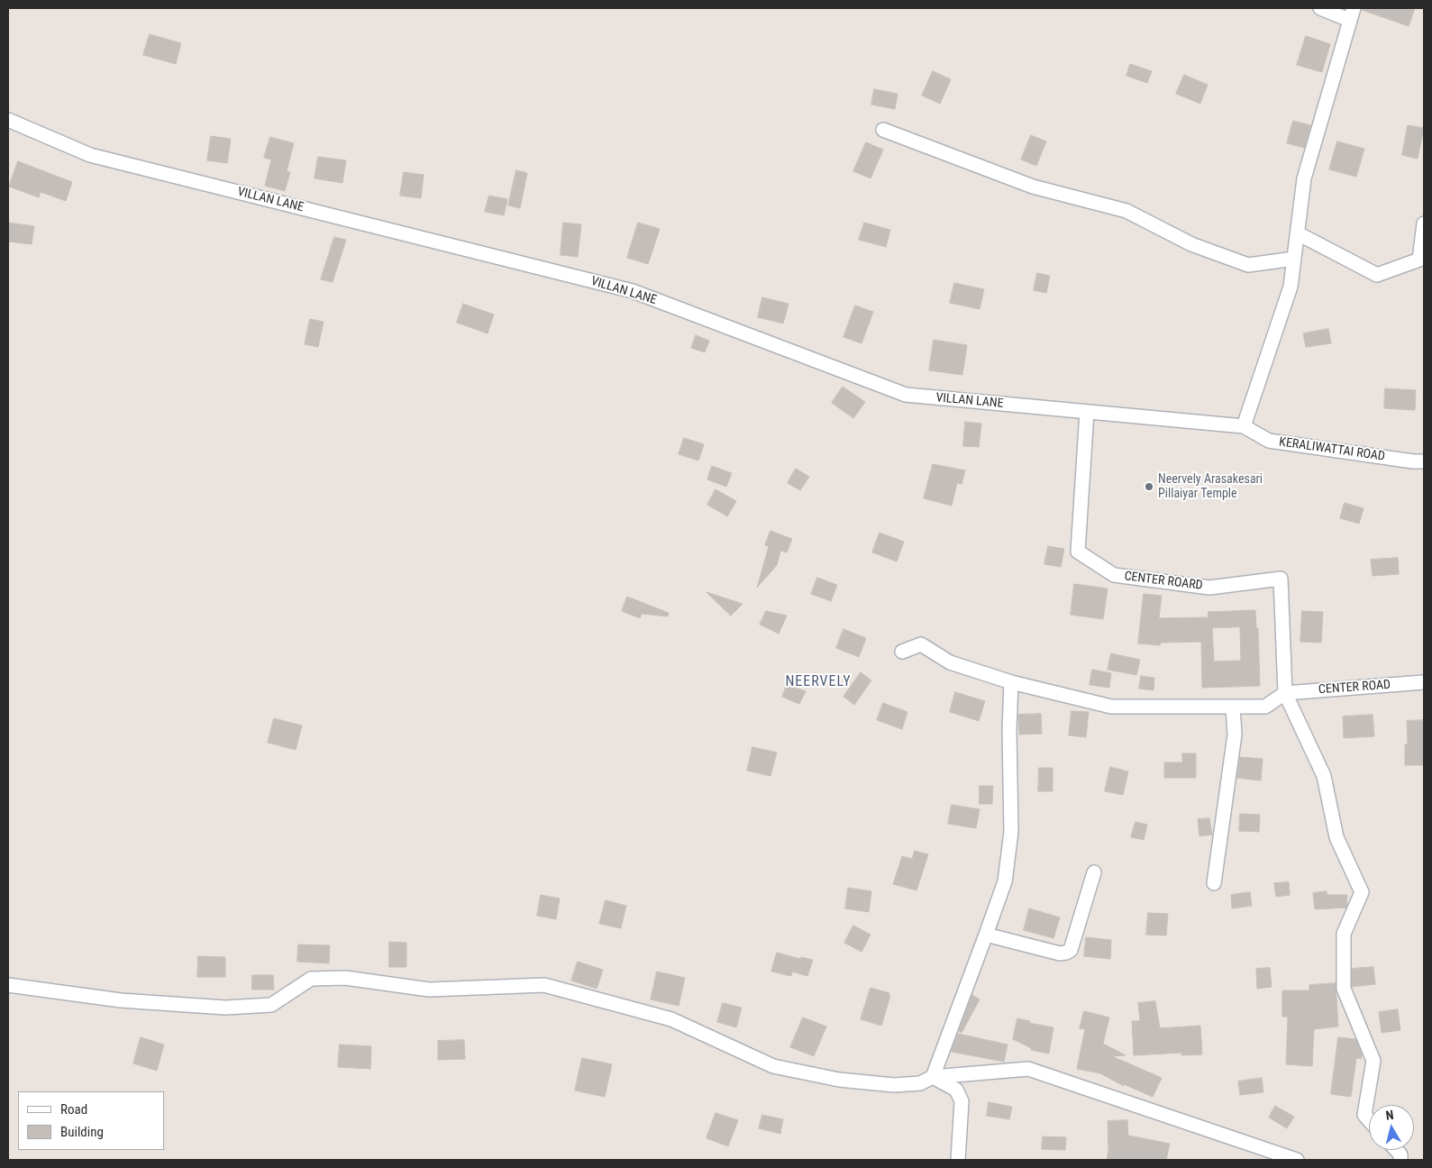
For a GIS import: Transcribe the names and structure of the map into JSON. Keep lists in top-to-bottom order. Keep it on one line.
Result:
{"streets":{"street":["VILLAN LANE","KERALIWATTAI ROAD","CENTER ROARD","CENTER ROAD"]},"crossings":[["VILLAN LANE","KERALIWATTAI ROAD"],["VILLAN LANE","CENTER ROARD"],["CENTER ROARD","CENTER ROAD"]],"districts":["NEERVELY"],"places":["Neervely Arasakesari Pillaiyar Temple"],"legend":["Road","Building"],"north":"top"}
